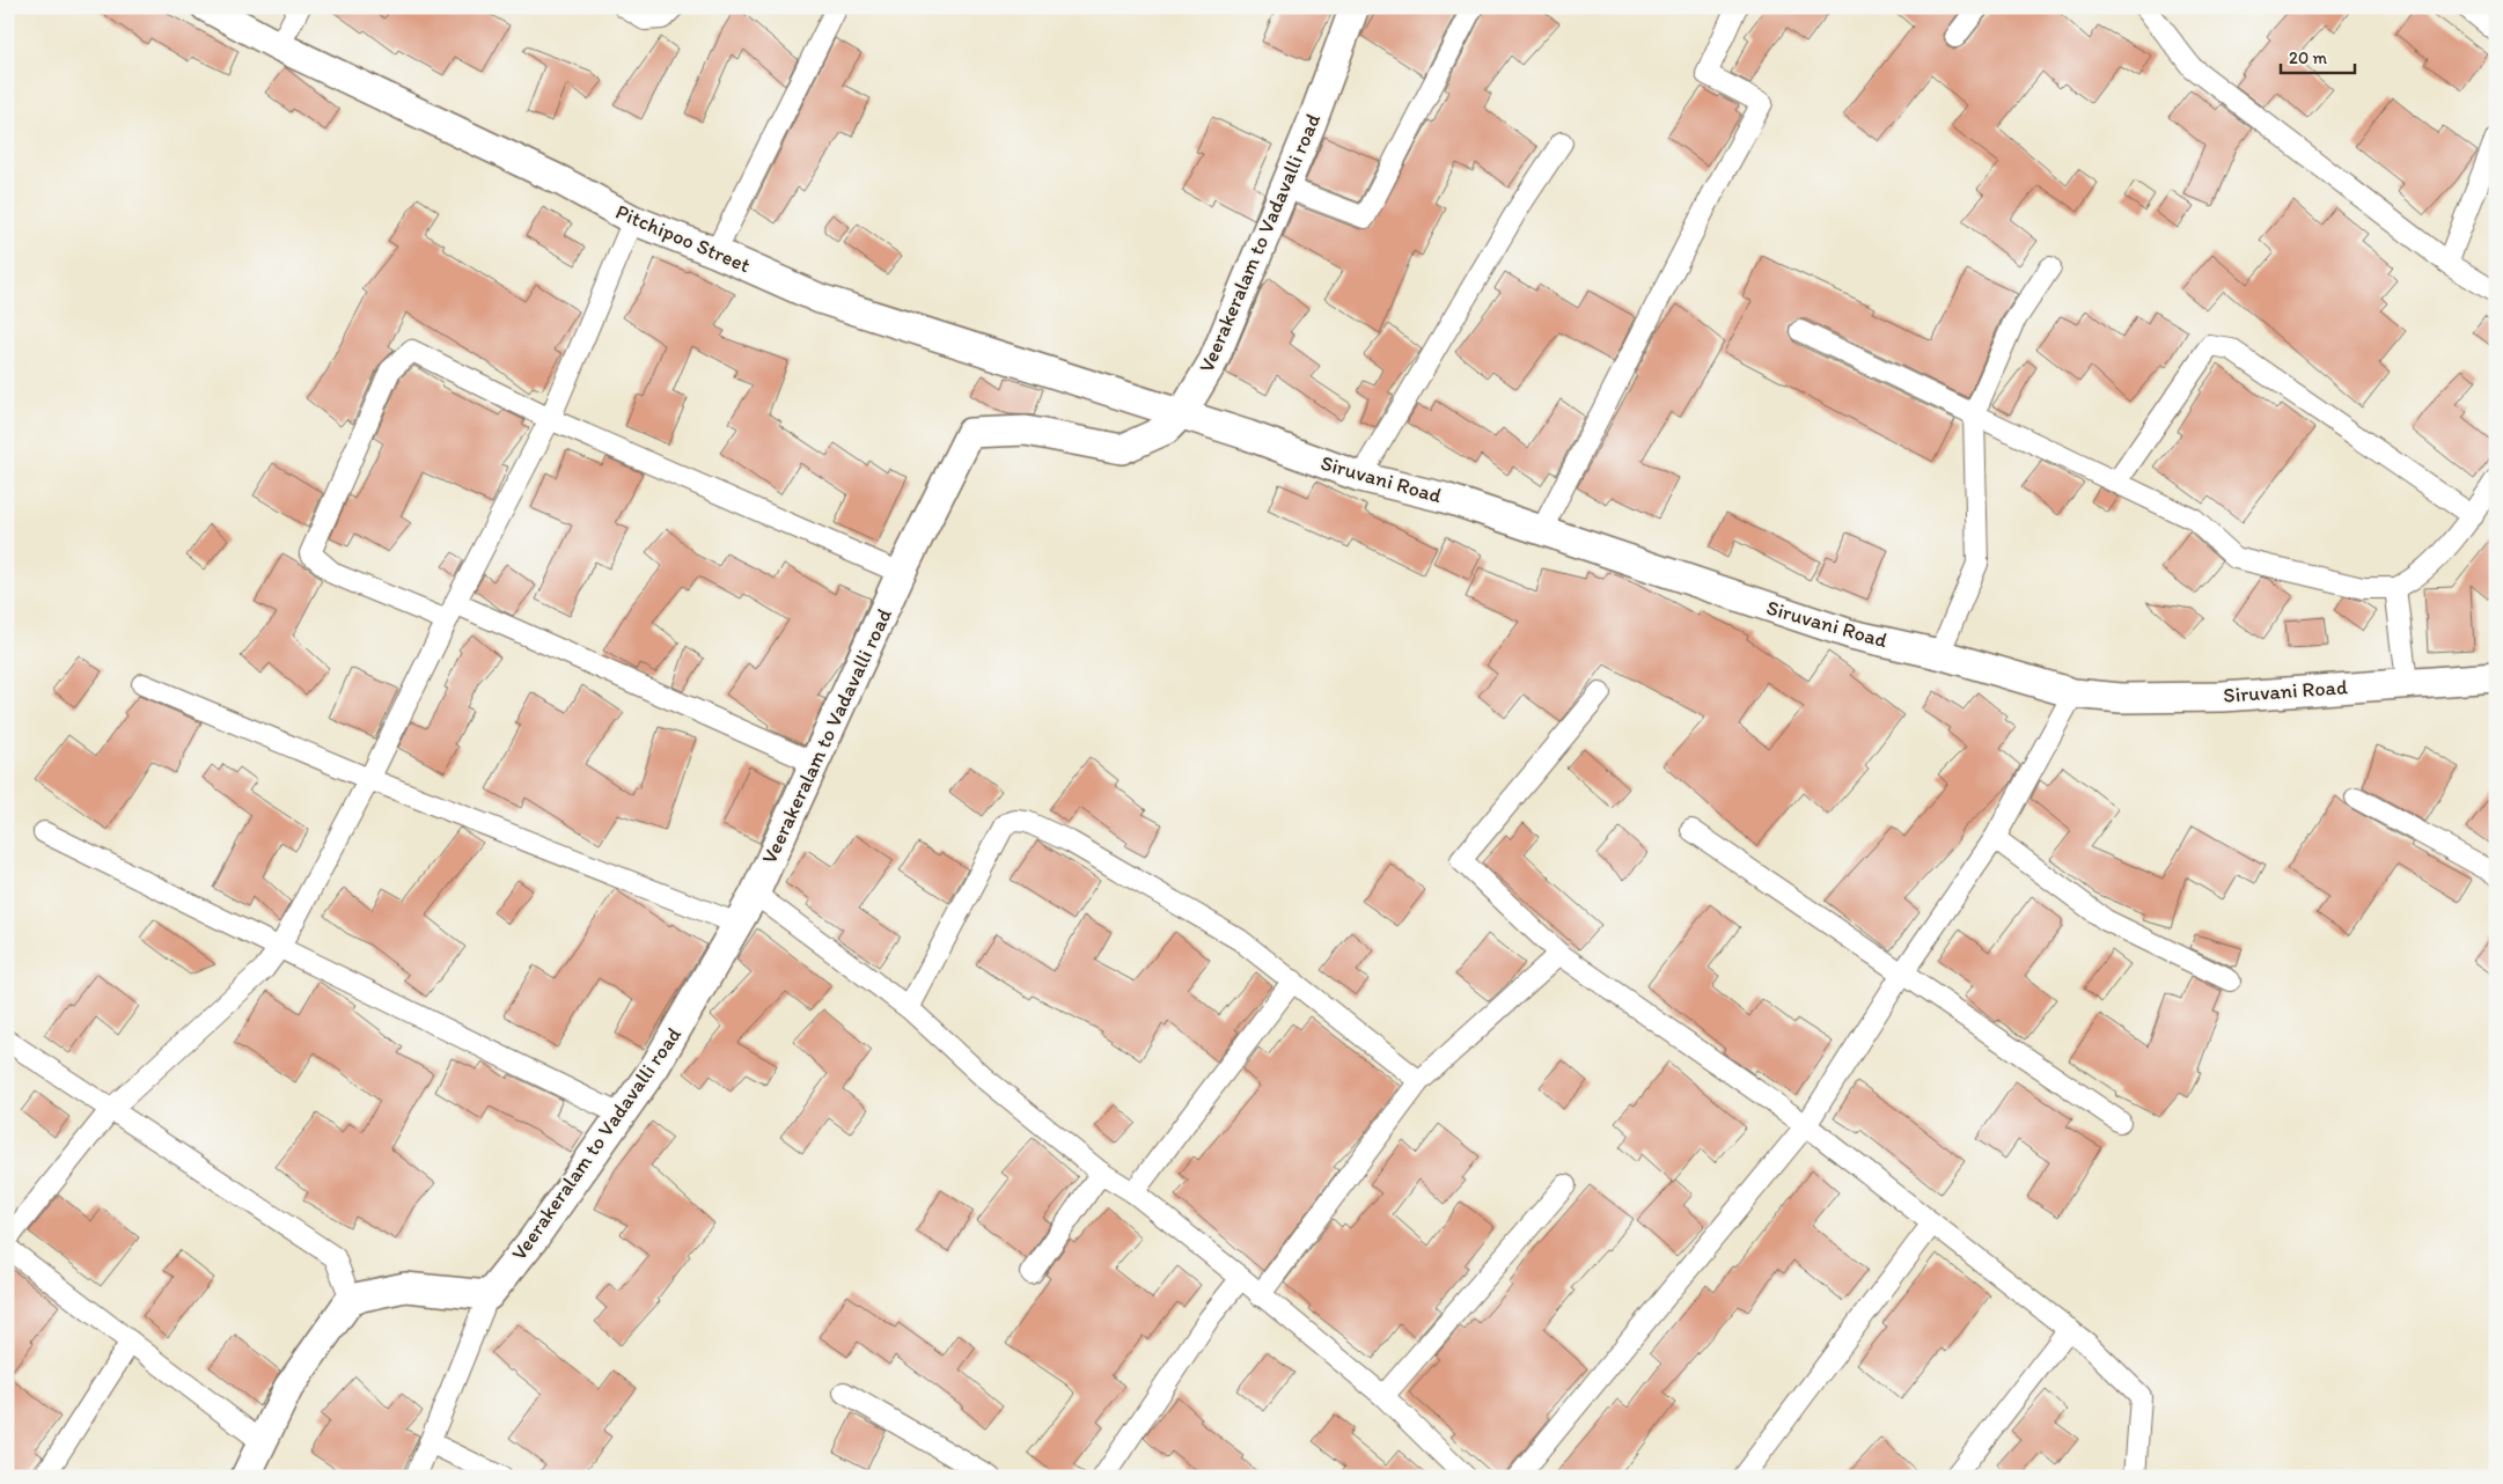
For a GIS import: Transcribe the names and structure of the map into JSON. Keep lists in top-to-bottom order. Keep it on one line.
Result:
{"streets":{"street":["Pitchipoo Street","Veerakeralam to Vadavalli road","Siruvani Road"]},"crossings":[["Pitchipoo Street","Veerakeralam to Vadavalli road"],["Pitchipoo Street","Siruvani Road"],["Veerakeralam to Vadavalli road","Siruvani Road"]],"scale_bar":"20 m"}
